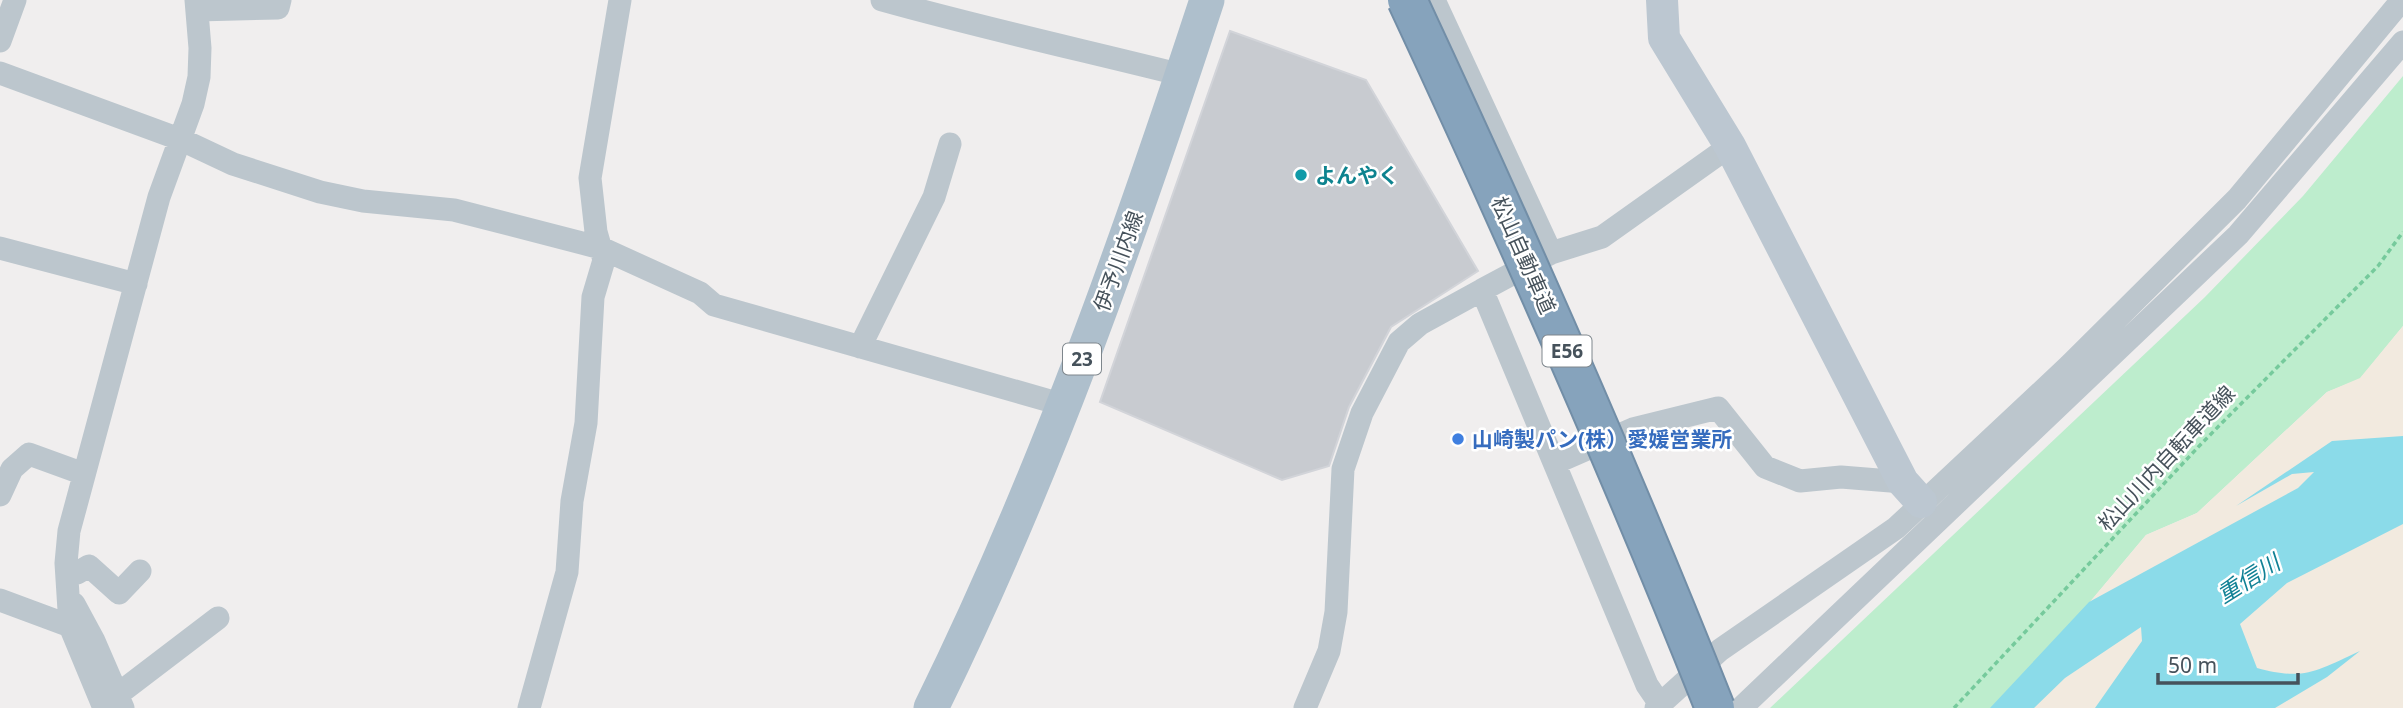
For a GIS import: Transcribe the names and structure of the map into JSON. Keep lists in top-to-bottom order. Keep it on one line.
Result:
{"streets":{"highway":["松山自動車道","E56"],"main road":["伊予川内線","23"],"path":["松山川内自転車道線"]},"water":["重信川"],"places":["よんやく","山崎製パン(株）愛媛営業所"],"scale_bar":"50 m"}
